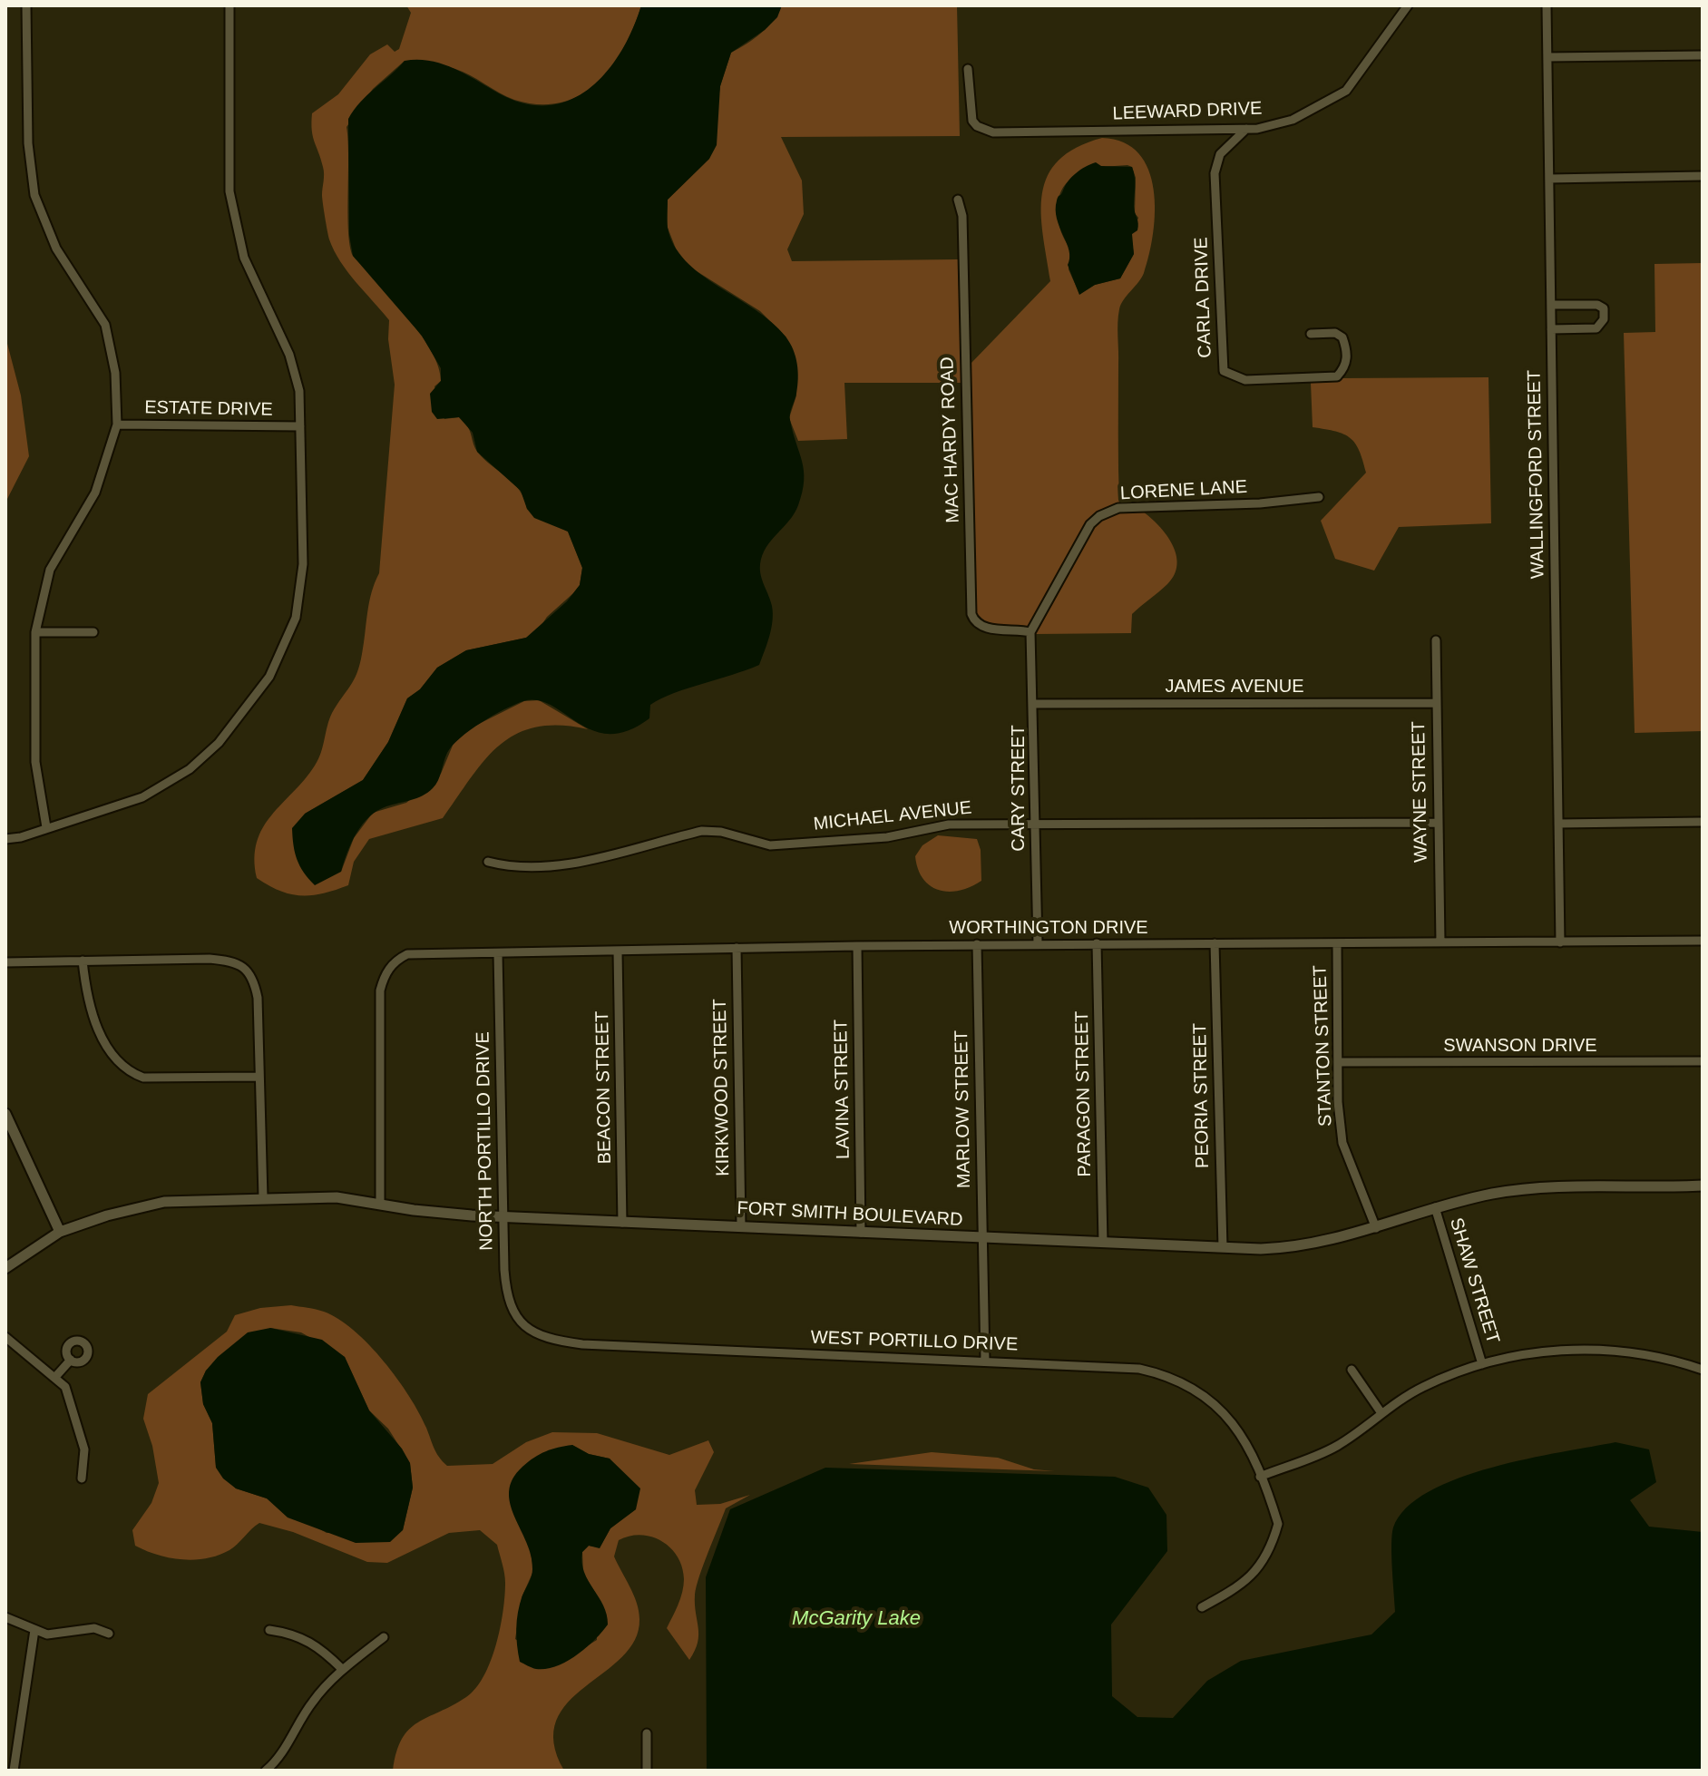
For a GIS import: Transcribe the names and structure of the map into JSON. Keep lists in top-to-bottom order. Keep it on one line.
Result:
{"streets":{"street":["LEEWARD DRIVE","CARLA DRIVE","ESTATE DRIVE","MAC HARDY ROAD","WALLINGFORD STREET","LORENE LANE","JAMES AVENUE","CARY STREET","WAYNE STREET","MICHAEL AVENUE","WORTHINGTON DRIVE","STANTON STREET","SWANSON DRIVE","BEACON STREET","KIRKWOOD STREET","LAVINA STREET","PARAGON STREET","PEORIA STREET","MARLOW STREET","NORTH PORTILLO DRIVE","FORT SMITH BOULEVARD","SHAW STREET","WEST PORTILLO DRIVE"]},"crossings":[["LEEWARD DRIVE","CARLA DRIVE"],["MAC HARDY ROAD","LORENE LANE"],["MAC HARDY ROAD","CARY STREET"],["WALLINGFORD STREET","WORTHINGTON DRIVE"],["LORENE LANE","CARY STREET"],["JAMES AVENUE","CARY STREET"],["JAMES AVENUE","WAYNE STREET"],["CARY STREET","MICHAEL AVENUE"],["CARY STREET","WORTHINGTON DRIVE"],["WAYNE STREET","MICHAEL AVENUE"],["WAYNE STREET","WORTHINGTON DRIVE"],["WORTHINGTON DRIVE","STANTON STREET"],["WORTHINGTON DRIVE","BEACON STREET"],["WORTHINGTON DRIVE","KIRKWOOD STREET"],["WORTHINGTON DRIVE","LAVINA STREET"],["WORTHINGTON DRIVE","PARAGON STREET"],["WORTHINGTON DRIVE","PEORIA STREET"],["WORTHINGTON DRIVE","MARLOW STREET"],["WORTHINGTON DRIVE","NORTH PORTILLO DRIVE"],["WORTHINGTON DRIVE","FORT SMITH BOULEVARD"],["STANTON STREET","SWANSON DRIVE"],["STANTON STREET","FORT SMITH BOULEVARD"],["BEACON STREET","FORT SMITH BOULEVARD"],["KIRKWOOD STREET","FORT SMITH BOULEVARD"],["LAVINA STREET","FORT SMITH BOULEVARD"],["PARAGON STREET","FORT SMITH BOULEVARD"],["PEORIA STREET","FORT SMITH BOULEVARD"],["MARLOW STREET","FORT SMITH BOULEVARD"],["MARLOW STREET","WEST PORTILLO DRIVE"],["NORTH PORTILLO DRIVE","FORT SMITH BOULEVARD"],["NORTH PORTILLO DRIVE","WEST PORTILLO DRIVE"],["FORT SMITH BOULEVARD","SHAW STREET"]],"water":["McGarity Lake"]}
